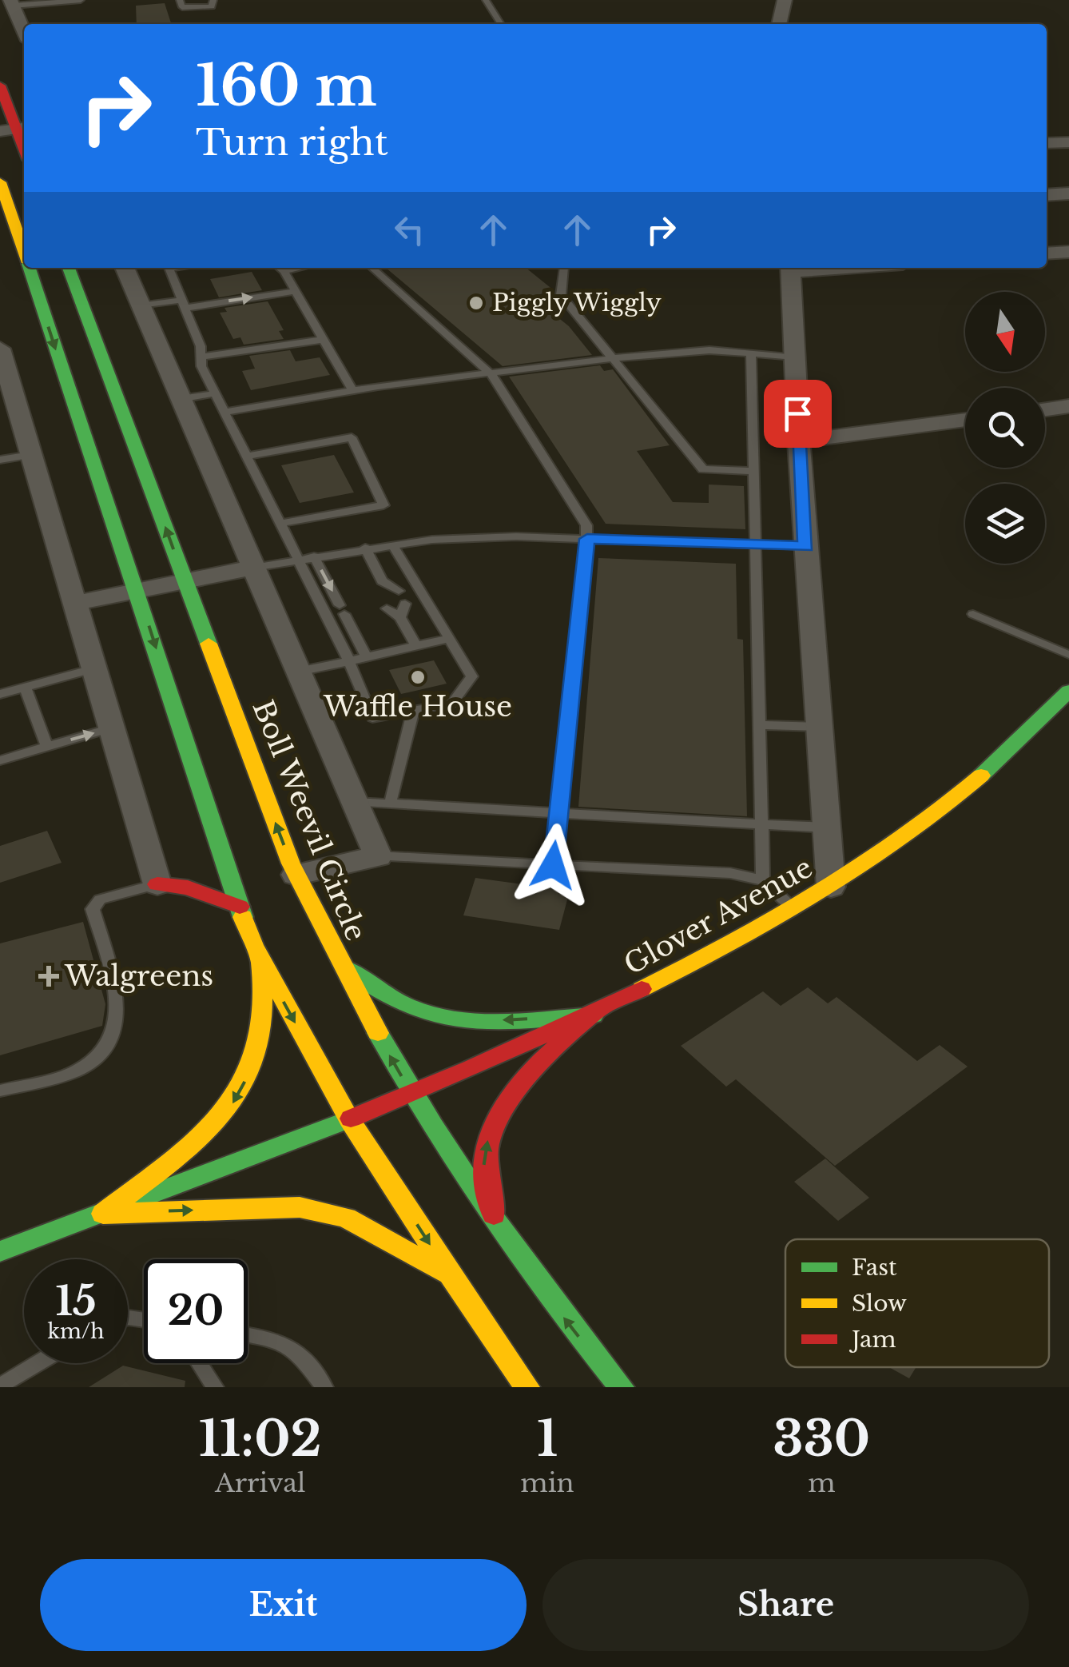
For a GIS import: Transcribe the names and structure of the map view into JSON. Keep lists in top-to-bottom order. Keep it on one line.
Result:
{"streets":{"main road":["Boll Weevil Circle","Glover Avenue"]},"crossings":[["Boll Weevil Circle","Glover Avenue"]],"places":{"other":["Piggly Wiggly","Waffle House"],"health":["Walgreens"]},"legend":["Fast","Slow","Jam"],"north":"bottom","page":{"turn":["160 m","Turn right"],"speed":"15 km/h","limit":"20","eta":["11:02","Arrival","1","min","330","m"],"buttons":["Exit","Share"]}}
